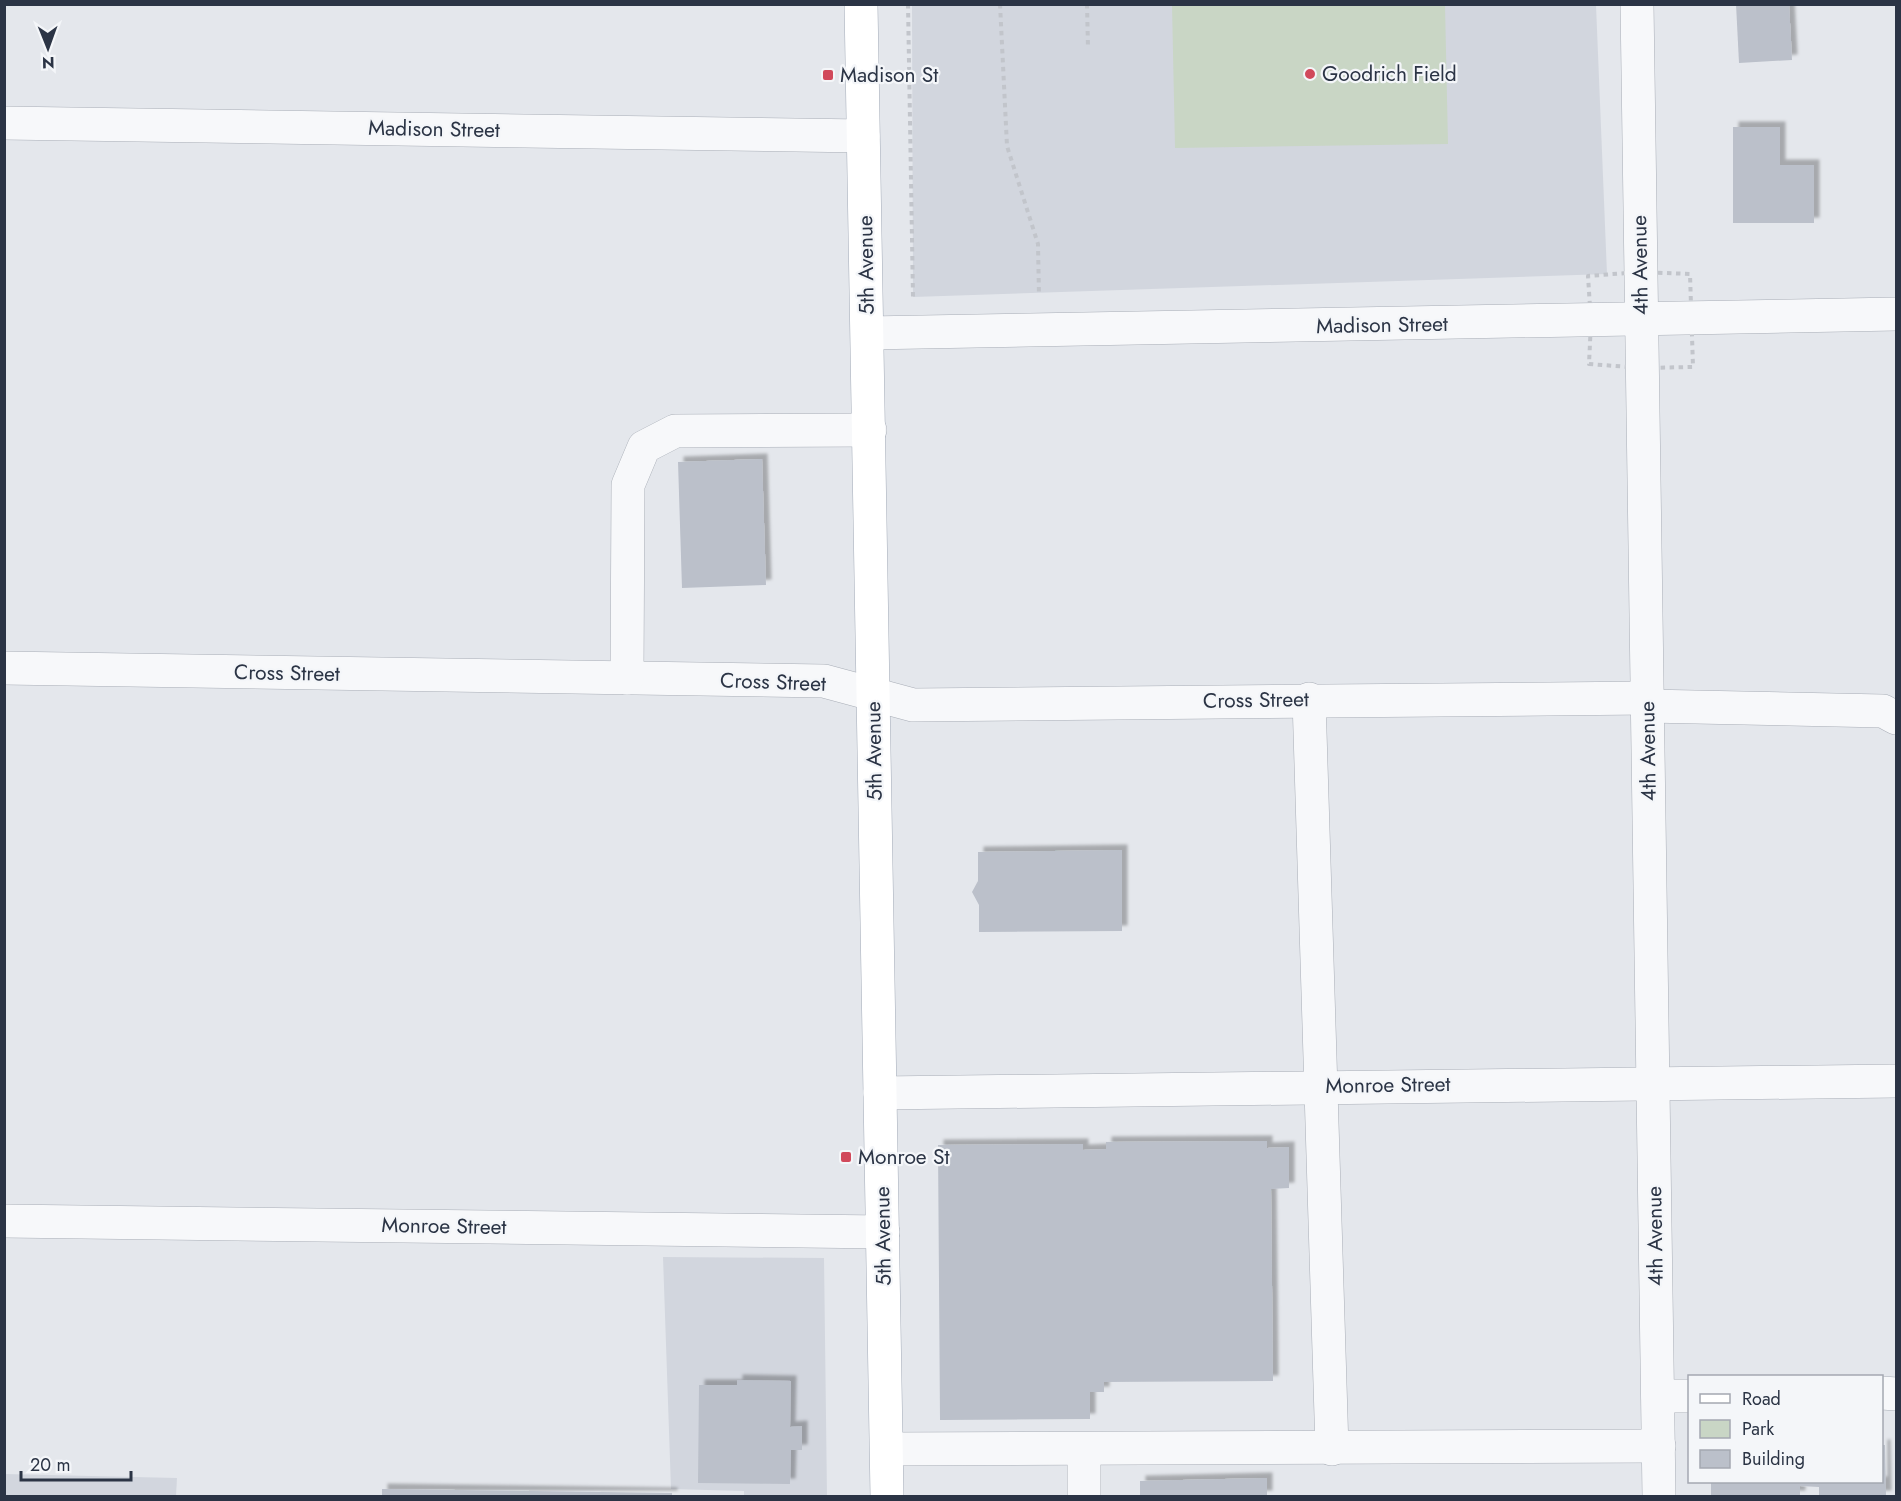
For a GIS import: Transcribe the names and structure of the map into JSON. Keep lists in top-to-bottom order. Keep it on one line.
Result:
{"streets":{"main road":["5th Avenue"],"street":["Madison Street","4th Avenue","Cross Street","Monroe Street"]},"crossings":[["Madison Street","5th Avenue"],["Madison Street","4th Avenue"],["5th Avenue","Cross Street"],["5th Avenue","Monroe Street"],["4th Avenue","Cross Street"],["4th Avenue","Monroe Street"]],"places":{"other":["Goodrich Field"],"transit":["Madison St","Monroe St"]},"legend":["Road","Park","Building"],"scale_bar":"20 m","north":"bottom"}
